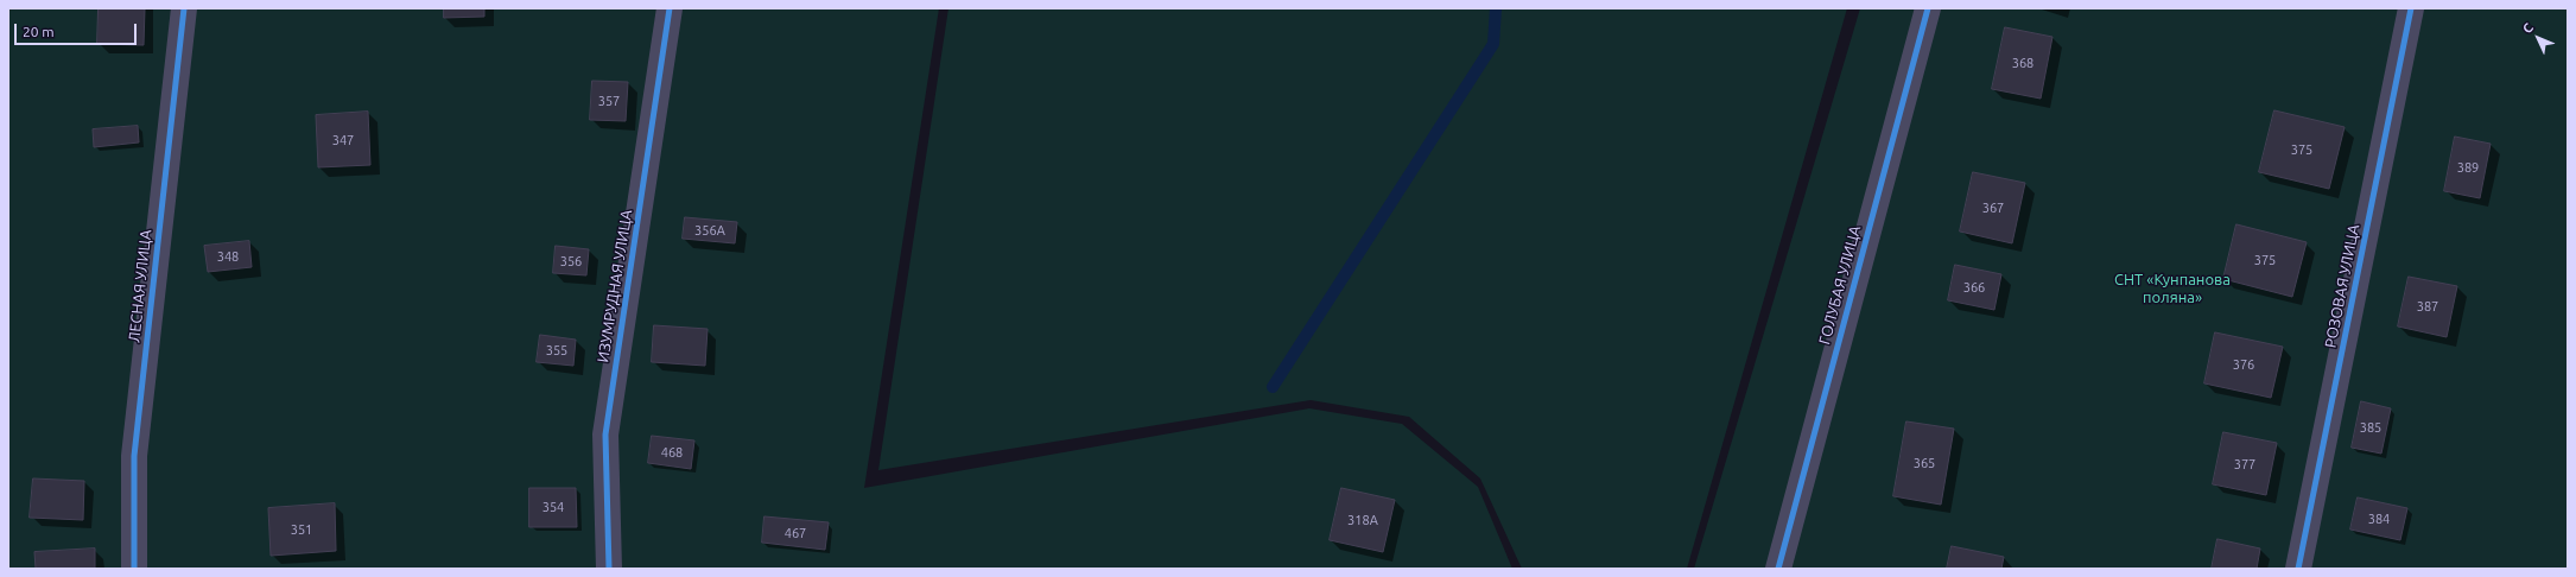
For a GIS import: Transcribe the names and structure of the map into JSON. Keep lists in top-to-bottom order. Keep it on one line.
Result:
{"streets":{"street":["ГОЛУБАЯ УЛИЦА","ЛЕСНАЯ УЛИЦА","ИЗУМРУДНАЯ УЛИЦА","РОЗОВАЯ УЛИЦА"]},"parks":["СНТ «Кунпанова поляна»"],"house_numbers":["368","357","347","375","389","367","356А","348","375","356","366","387","355","376","385","468","365","377","354","384","318А","351","467"],"scale_bar":"20 m","north":"top left"}
